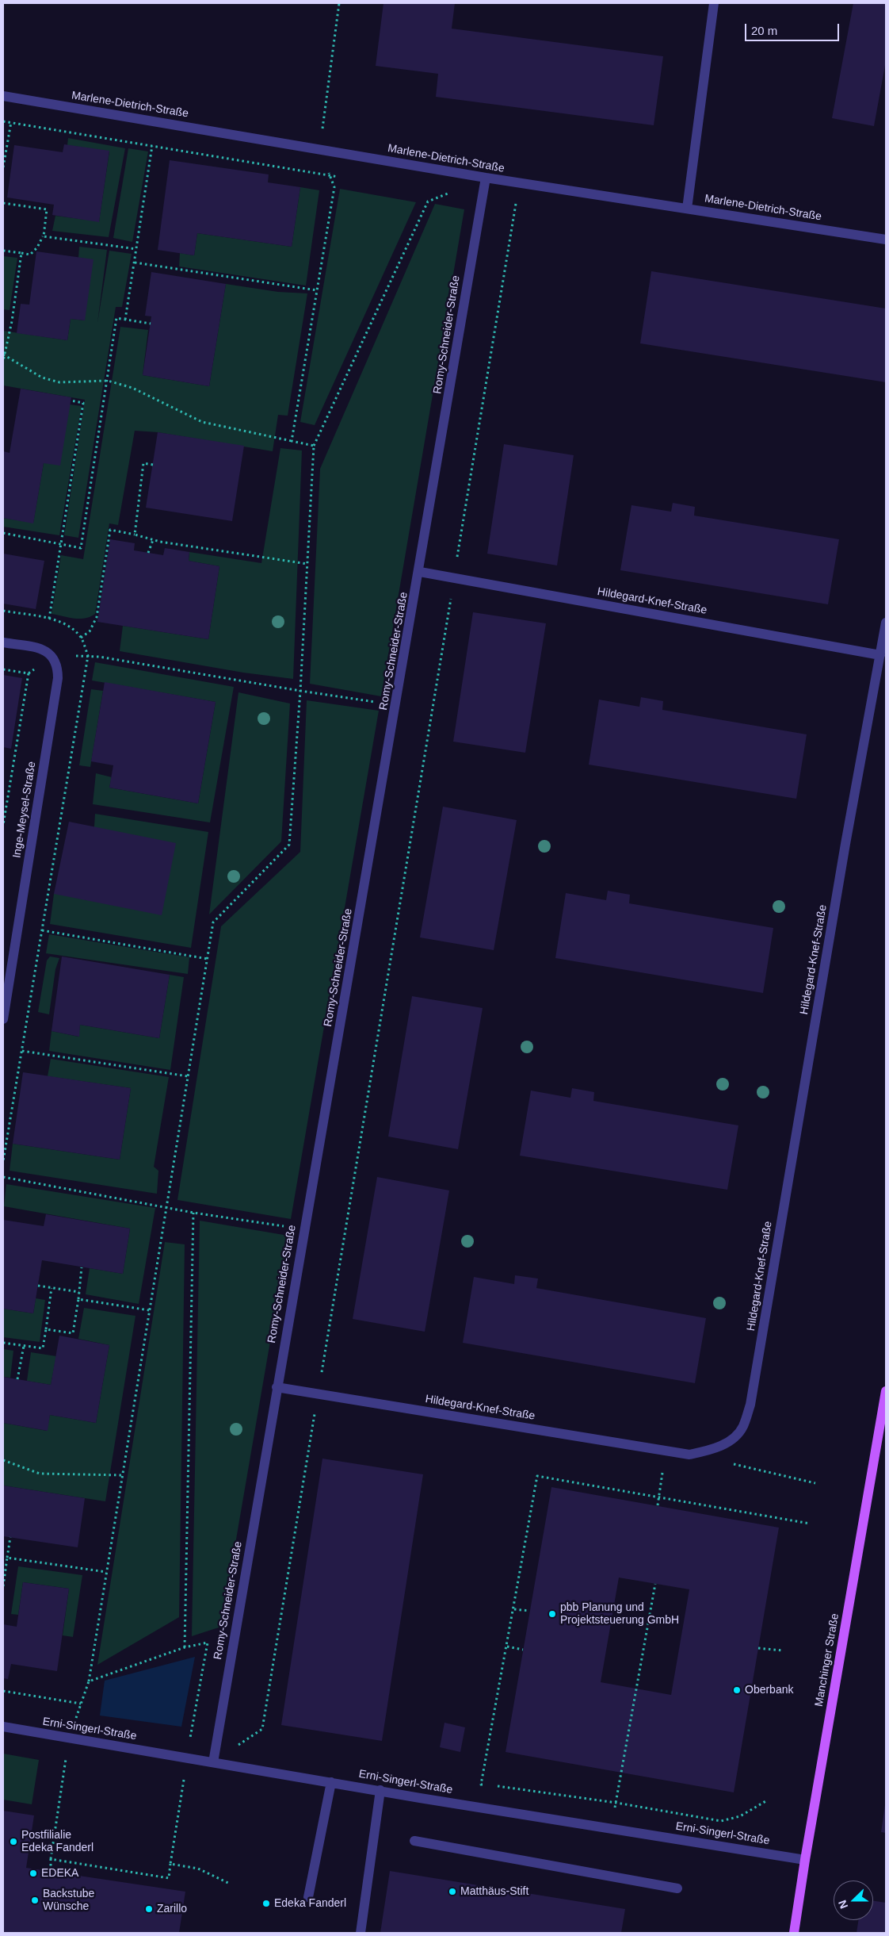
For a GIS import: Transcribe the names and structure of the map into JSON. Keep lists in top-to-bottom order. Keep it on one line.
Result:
{"streets":{"main road":["Manchinger Straße"],"street":["Marlene-Dietrich-Straße","Romy-Schneider-Straße","Hildegard-Knef-Straße","Inge-Meysel-Straße","Erni-Singerl-Straße"]},"crossings":[["Marlene-Dietrich-Straße","Romy-Schneider-Straße"],["Romy-Schneider-Straße","Hildegard-Knef-Straße"],["Romy-Schneider-Straße","Erni-Singerl-Straße"],["Manchinger Straße","Erni-Singerl-Straße"]],"places":["pbb Planung und Projektsteuerung GmbH","Oberbank","Postfilialie Edeka Fanderl","EDEKA","Matthäus-Stift","Backstube Wünsche","Edeka Fanderl","Zarillo"],"scale_bar":"20 m","north":"left"}
